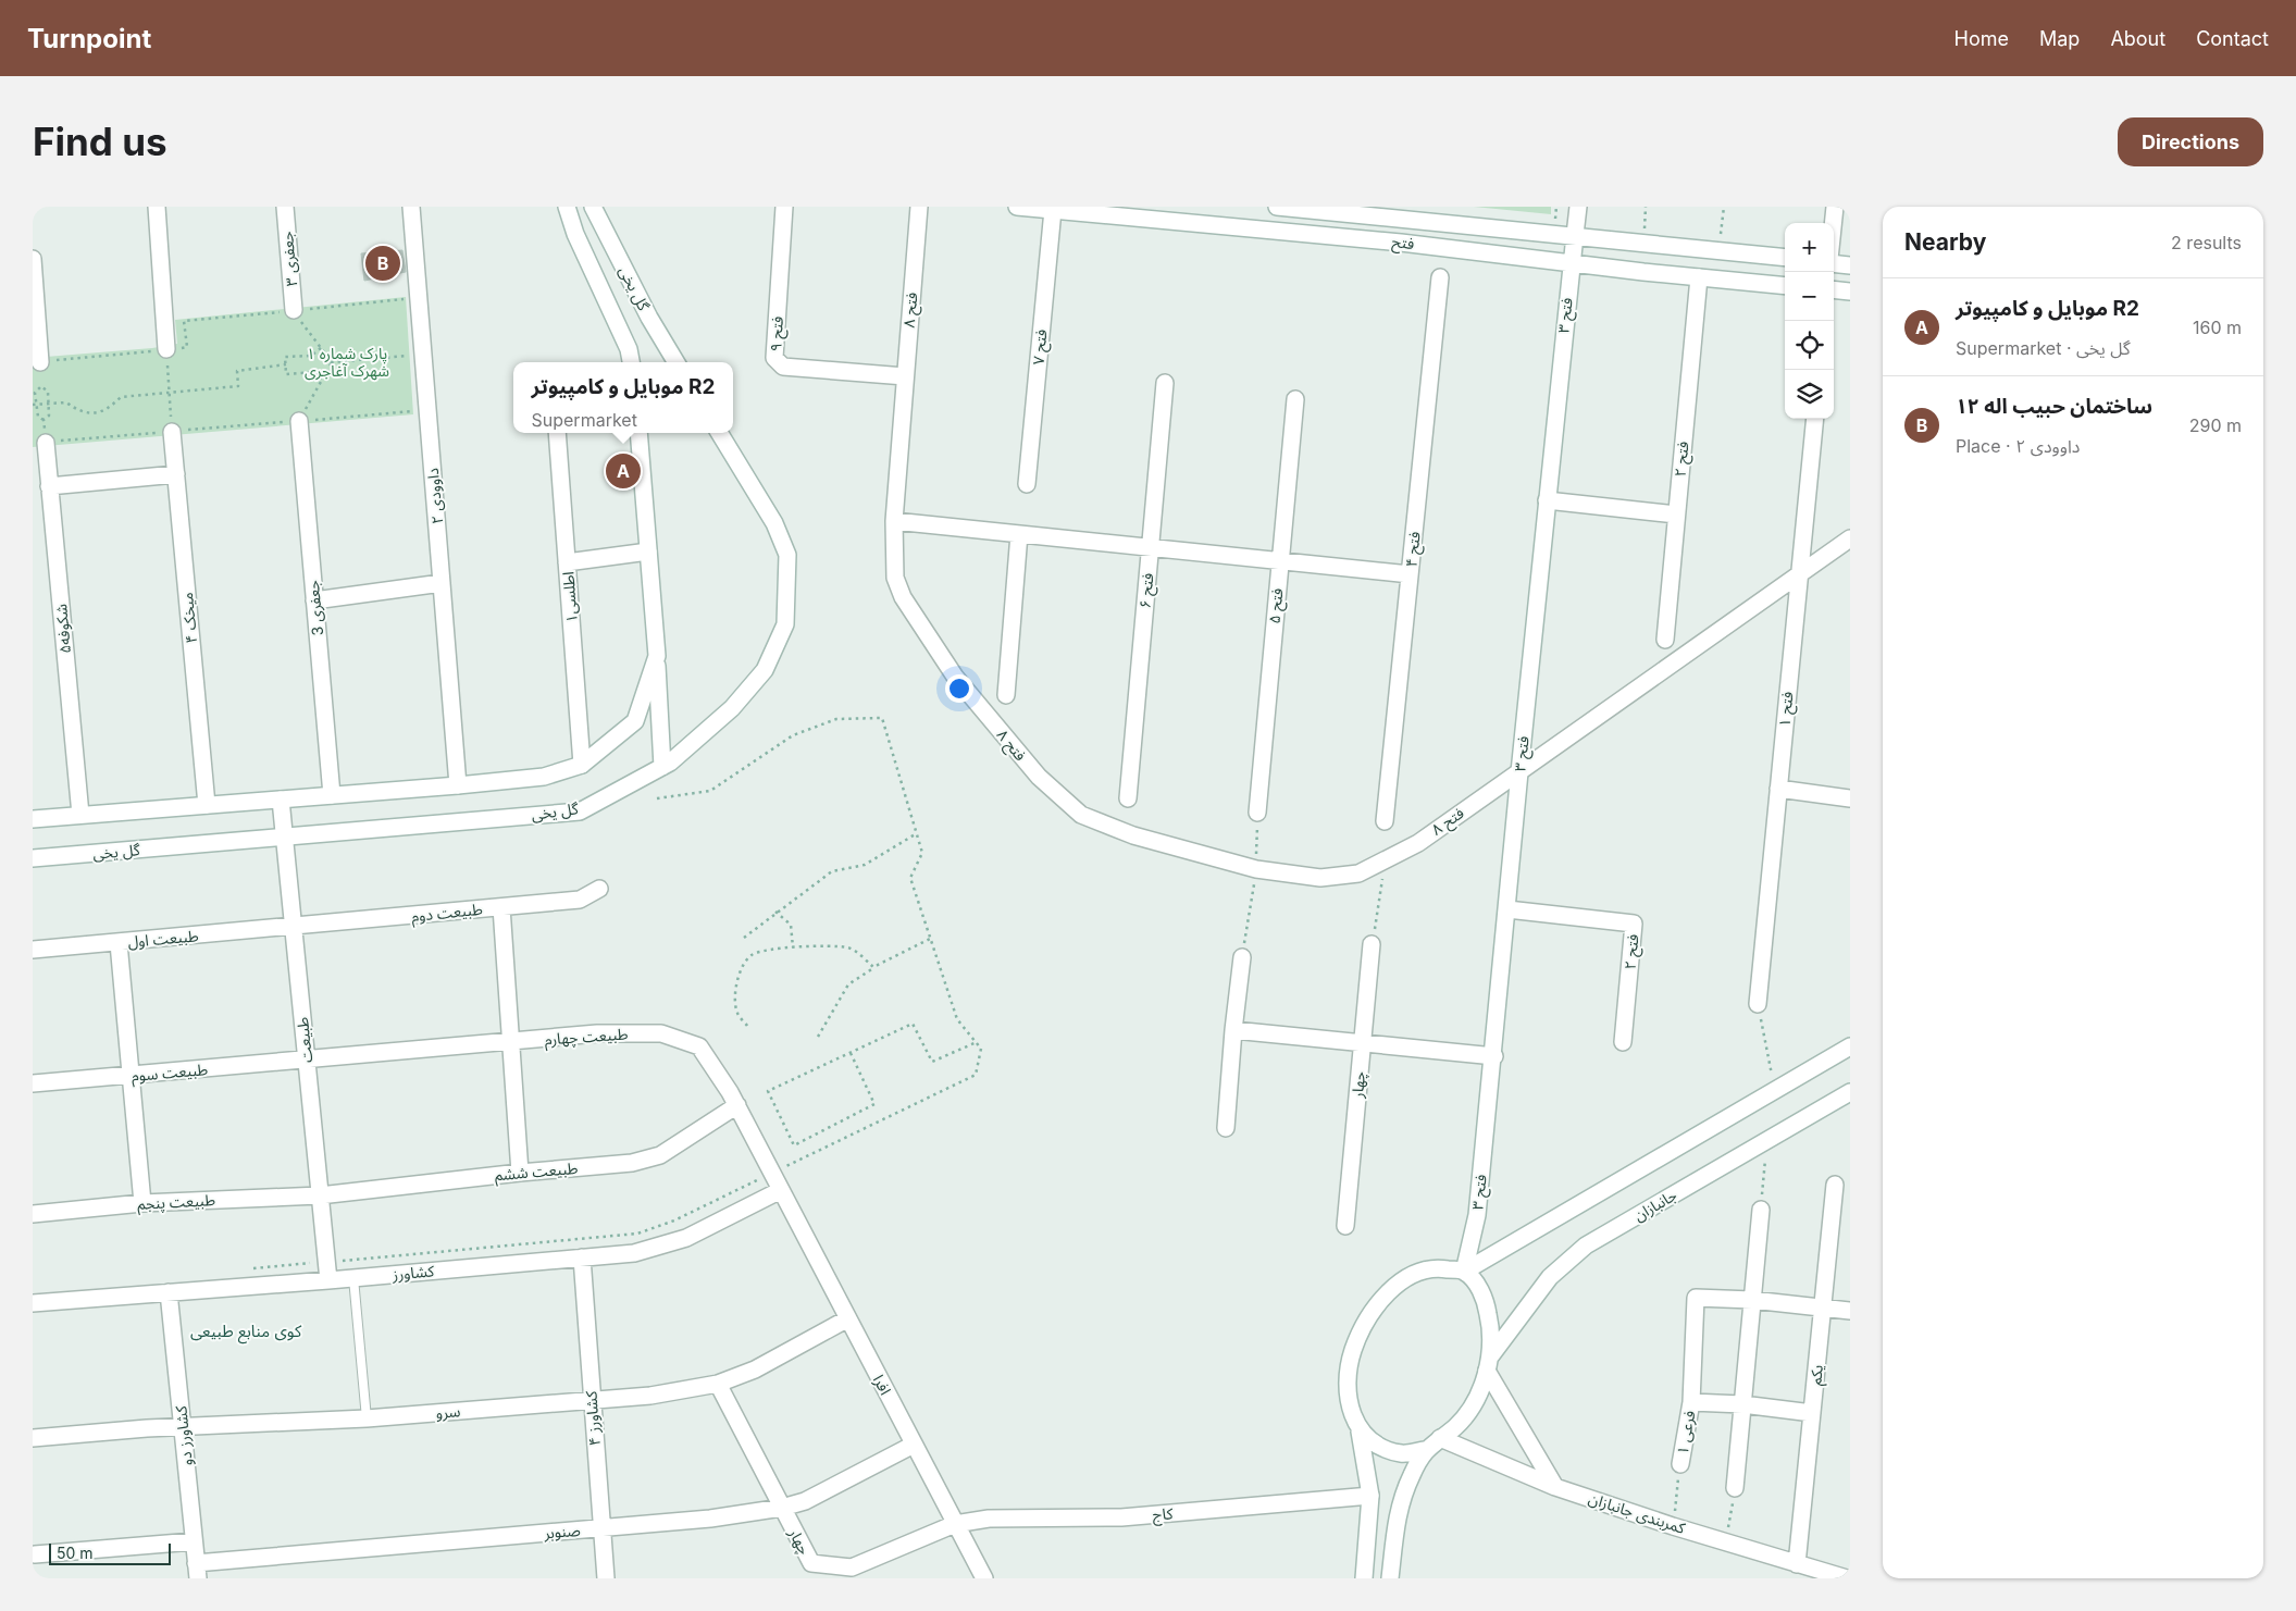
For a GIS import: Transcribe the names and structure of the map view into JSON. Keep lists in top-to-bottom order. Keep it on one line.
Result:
{"streets":{"street":["فتح","جعفری ۳","گل یخی","فتح ۸","فتح ۳","فتح ۹","فتح ۷","فتح ۲","داوودی ۲","فتح ۴","فتح ۶","اطلسی۱","فتح ۵","3 جعفری","میخک ۴","شکوفه۵","فتح ۱","طبیعت دوم","طبیعت اول","طبیعت چهارم","طبیعت","طبیعت سوم","چهار","طبیعت ششم","طبیعت پنجم","جانبازان","کشاورز","یکم","افرا","سرو","کشاورز ۴","فرعی ۱","کشاورز دو","کمربندی جانبازان","کاج","صنوبر"]},"crossings":[["فتح","فتح ۳"],["فتح","فتح ۷"],["فتح","فتح ۲"],["گل یخی","طبیعت"],["فتح ۸","فتح ۳"],["فتح ۸","فتح ۹"],["فتح ۸","فتح ۱"],["فتح ۳","فتح ۲"],["فتح ۳","جانبازان"],["فتح ۳","کمربندی جانبازان"],["طبیعت دوم","طبیعت اول"],["طبیعت دوم","طبیعت"],["طبیعت اول","طبیعت"],["طبیعت چهارم","طبیعت"],["طبیعت چهارم","طبیعت سوم"],["طبیعت چهارم","طبیعت ششم"],["طبیعت چهارم","کشاورز"],["طبیعت چهارم","افرا"],["طبیعت","طبیعت سوم"],["طبیعت","طبیعت ششم"],["طبیعت","طبیعت پنجم"],["طبیعت","کشاورز"],["چهار","افرا"],["چهار","سرو"],["چهار","کاج"],["چهار","صنوبر"],["طبیعت ششم","طبیعت پنجم"],["جانبازان","کمربندی جانبازان"],["کشاورز","افرا"],["کشاورز","کشاورز ۴"],["کشاورز","کشاورز دو"],["یکم","کمربندی جانبازان"],["افرا","سرو"],["افرا","کاج"],["افرا","صنوبر"],["سرو","کشاورز ۴"],["سرو","کشاورز دو"],["کشاورز ۴","صنوبر"],["کشاورز دو","صنوبر"]],"districts":["کوی منابع طبیعی"],"parks":["پارک شماره ۱ شهرک آغاجری"],"scale_bar":"50 m","page":{"header":"Turnpoint","nav":["Home","Map","About","Contact"],"buttons":"Directions","title":"Find us","heading":["Nearby","2 results"],"map_buttons":["+","−"],"pins":["B","A"],"list":[{"mark":"A","name":"موبایل و کامپیوتر R2","note":"Supermarket · گل یخی","value":"160 m"},{"mark":"B","name":"ساختمان حبیب اله ۱۲","note":"Place · داوودی ۲","value":"290 m"}],"popup":["موبایل و کامپیوتر R2","Supermarket"],"scale":"50 m"}}
